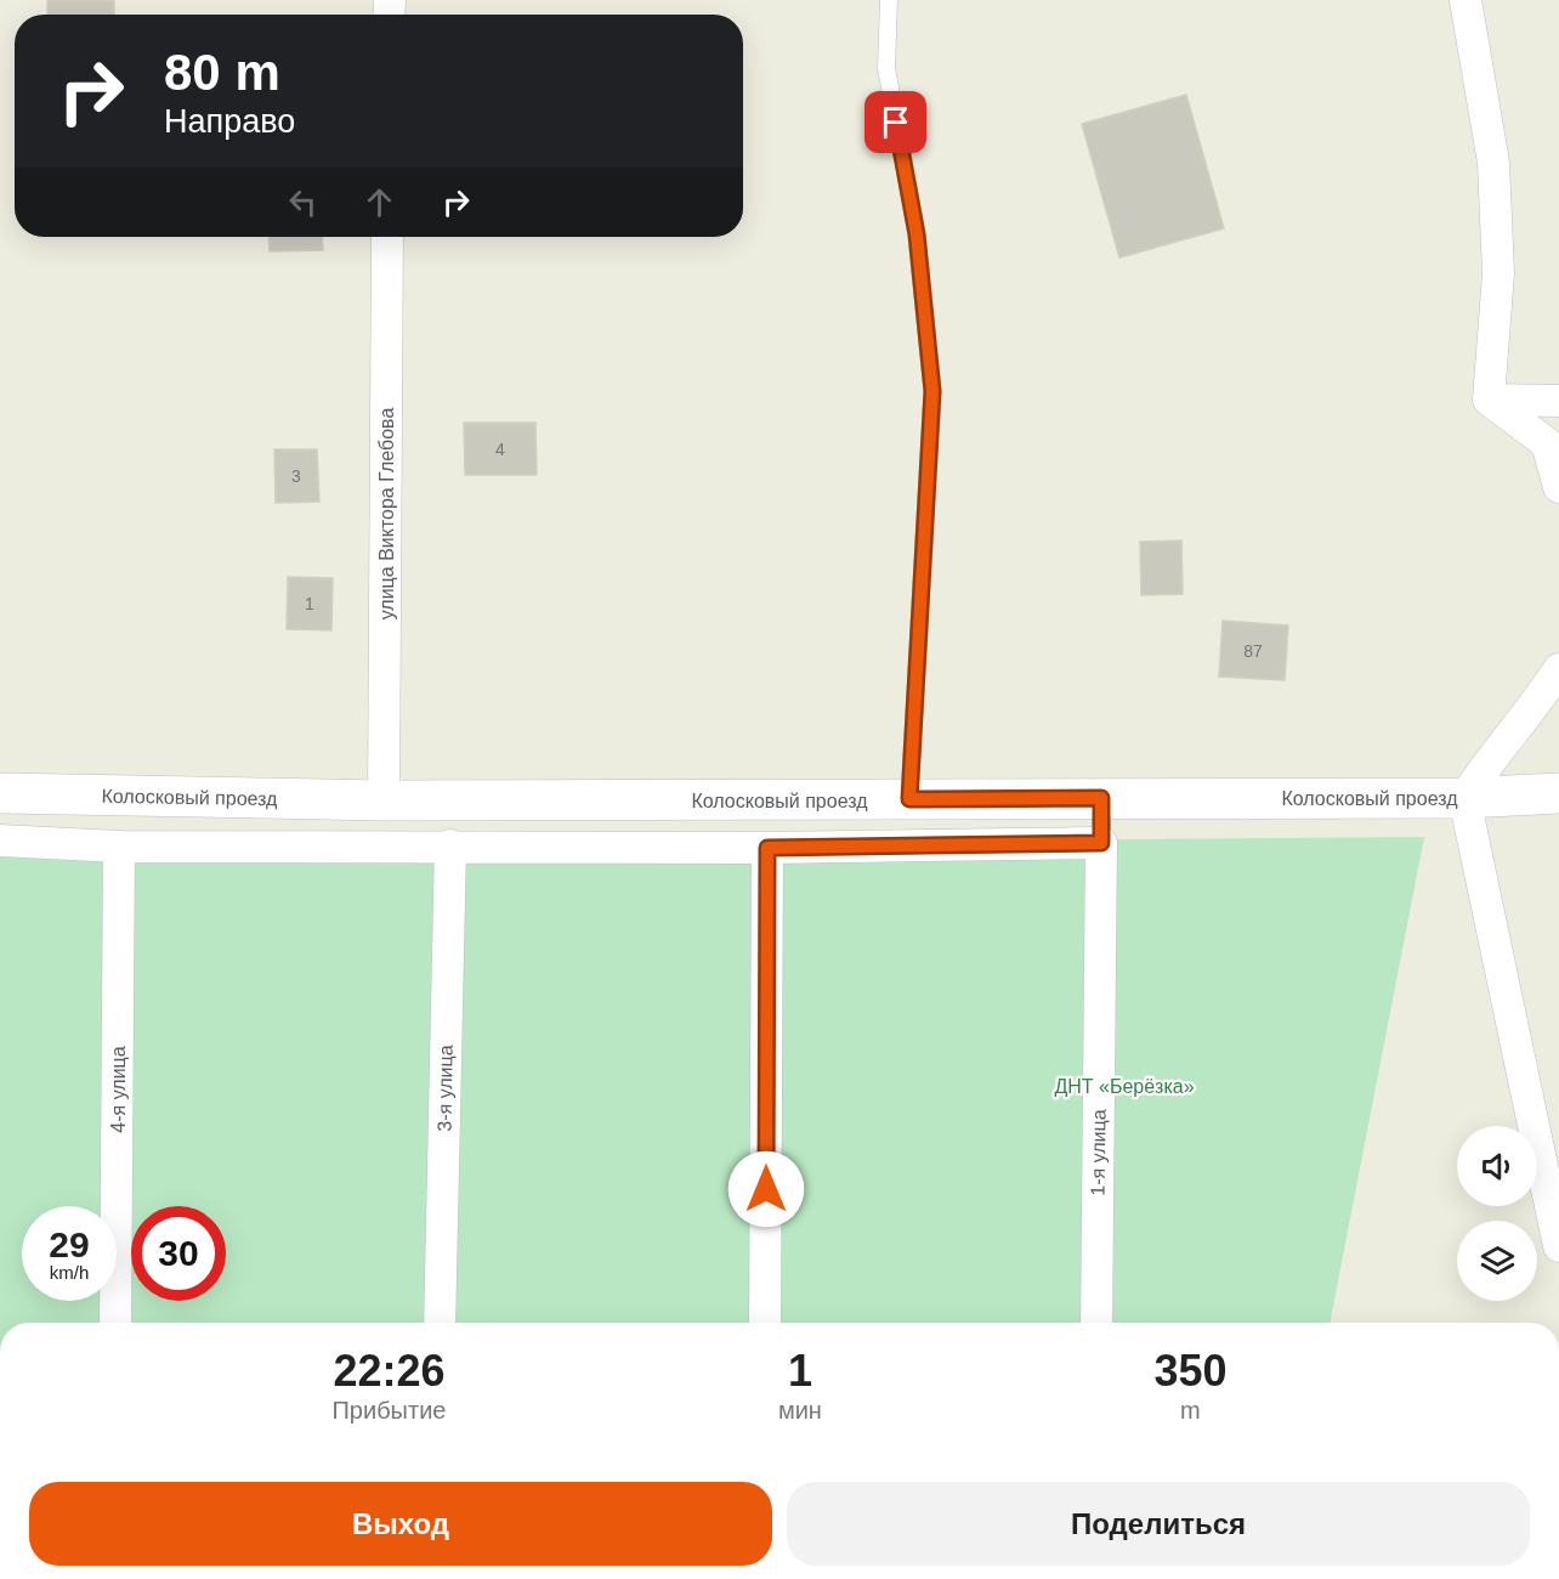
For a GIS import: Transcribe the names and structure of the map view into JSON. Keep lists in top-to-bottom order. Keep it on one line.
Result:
{"streets":{"street":["улица Виктора Глебова","Колосковый проезд","3-я улица","4-я улица","1-я улица"]},"crossings":[["улица Виктора Глебова","Колосковый проезд"]],"parks":["ДНТ «Берёзка»"],"house_numbers":["4","3","1","87"],"page":{"turn":["80 m","Направо"],"speed":"29 km/h","limit":"30","eta":["22:26","Прибытие","1","мин","350","m"],"buttons":["Выход","Поделиться"]}}
